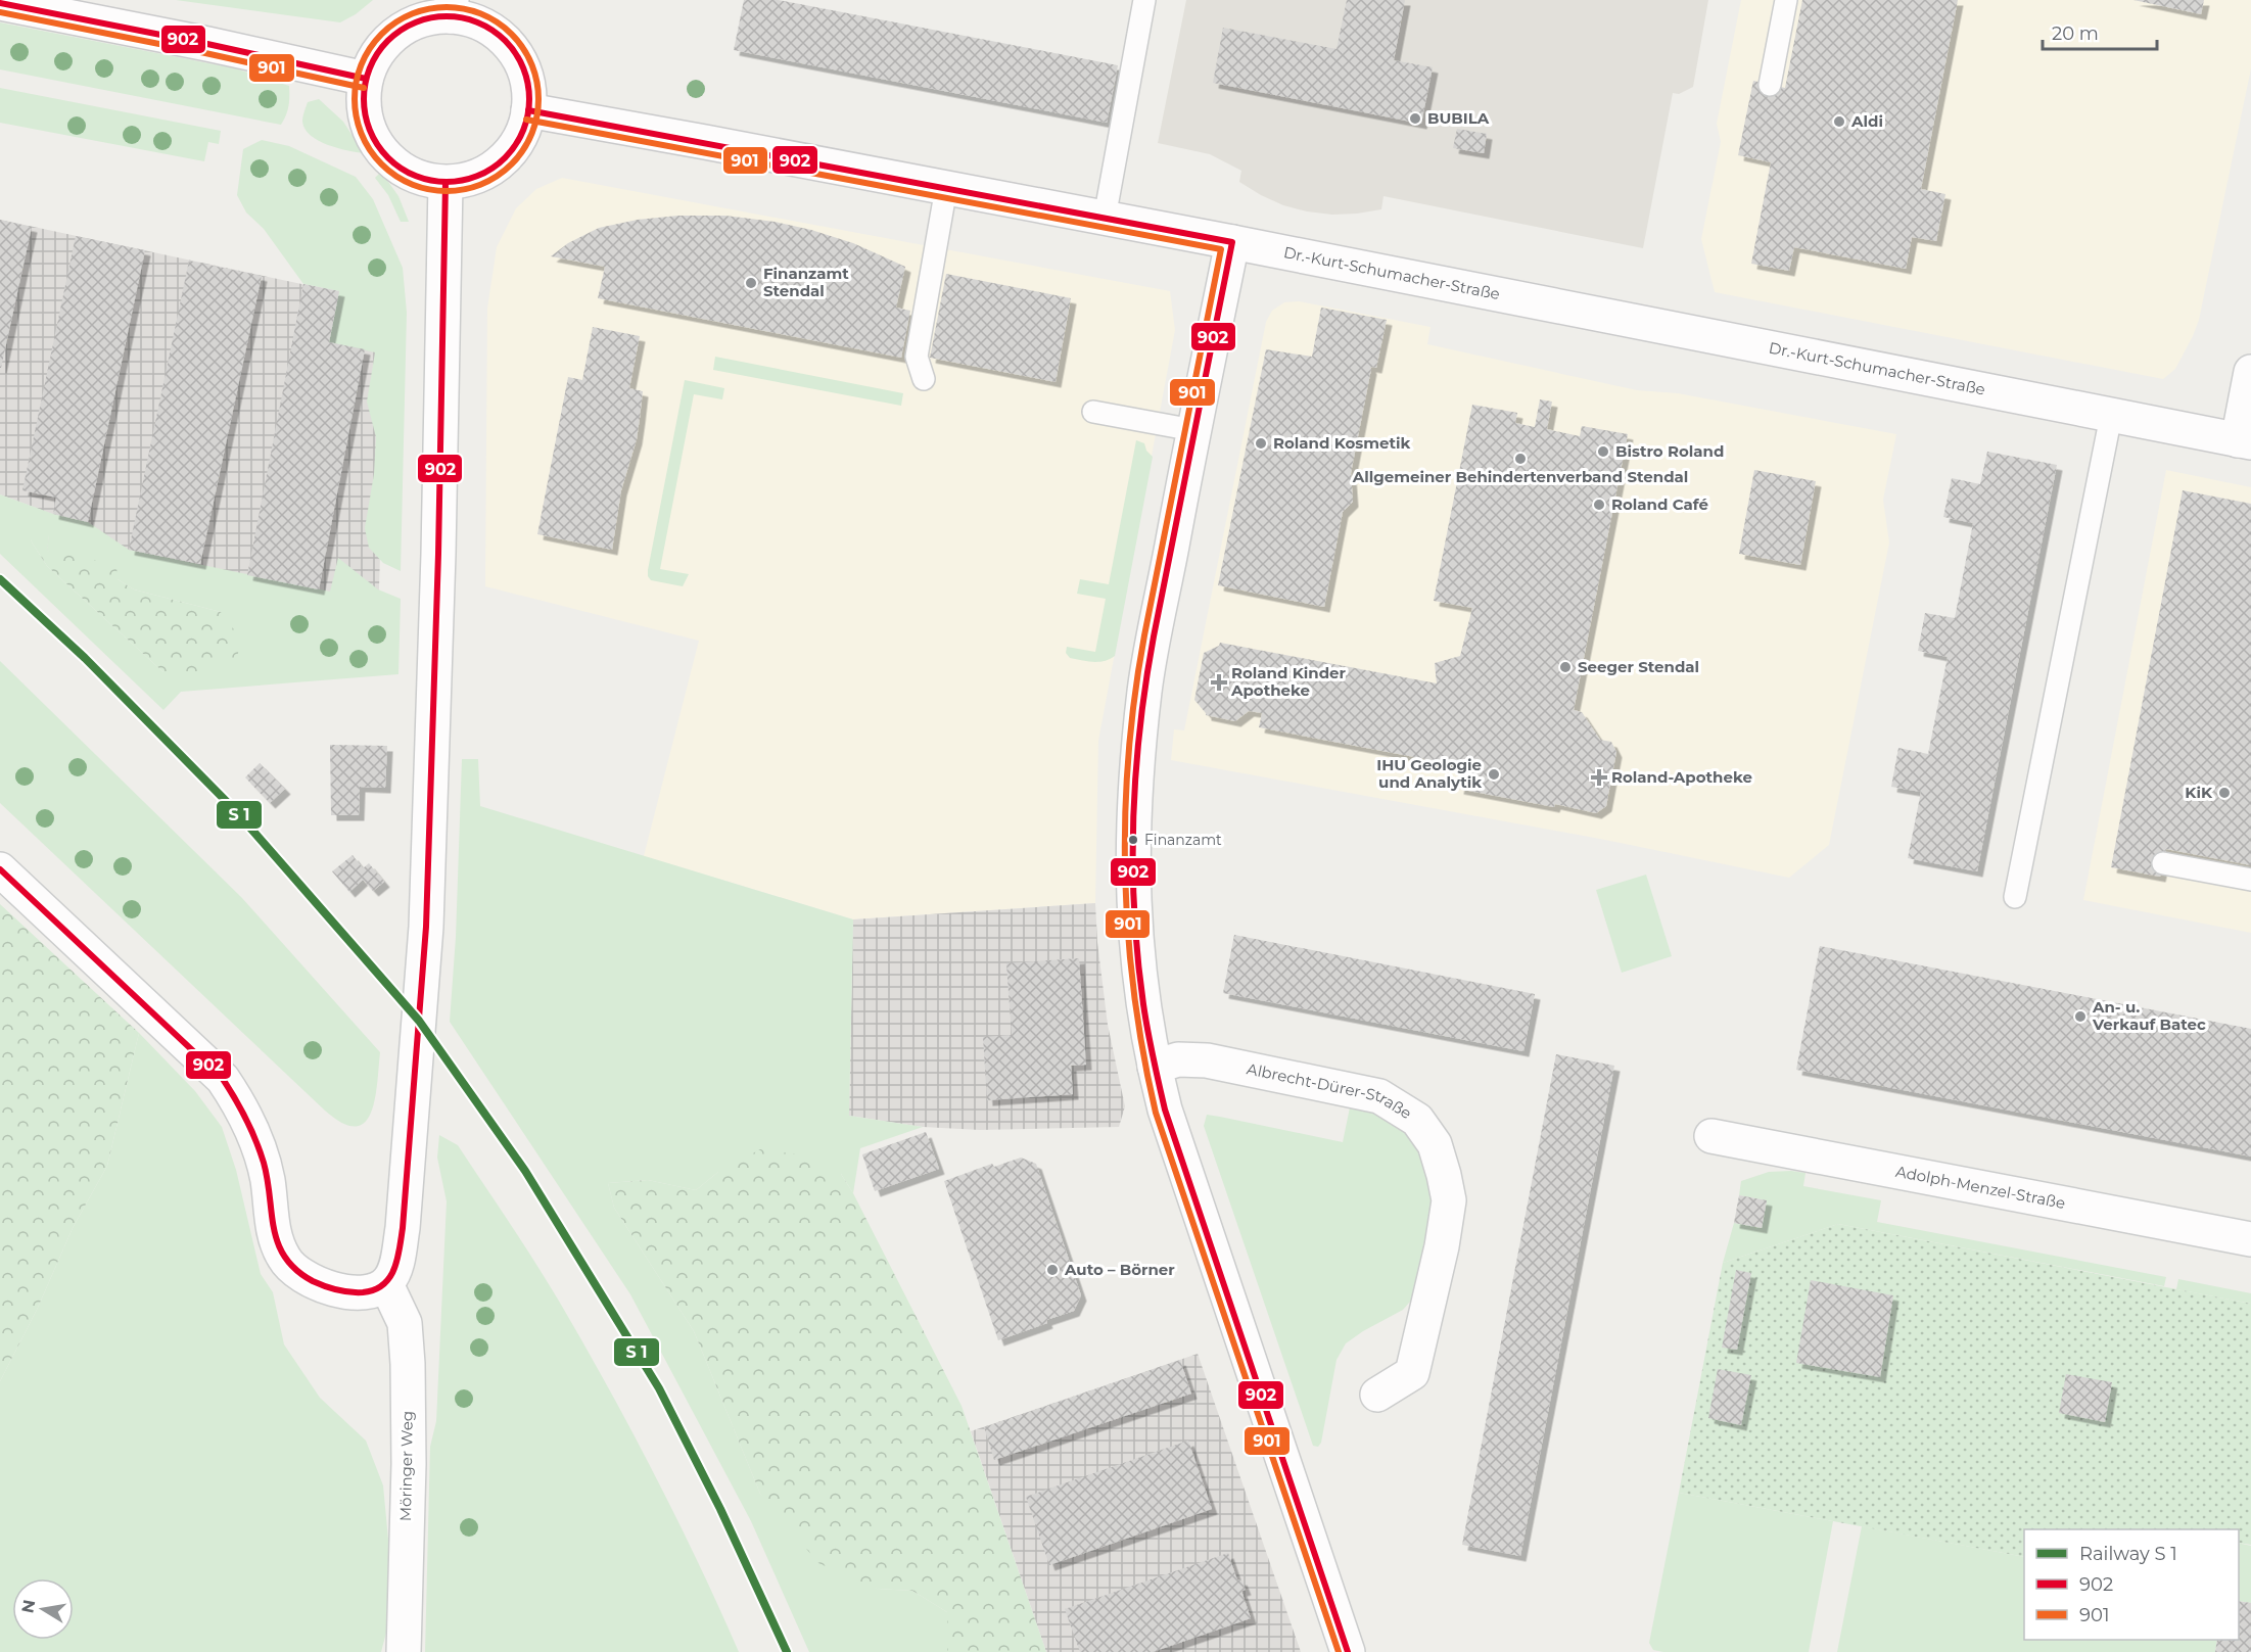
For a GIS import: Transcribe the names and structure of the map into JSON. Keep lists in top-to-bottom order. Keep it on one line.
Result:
{"streets":{"street":["Dr.-Kurt-Schumacher-Straße","Albrecht-Dürer-Straße","Adolph-Menzel-Straße","Möringer Weg"]},"places":{"other":["BUBILA","Aldi","Finanzamt Stendal","Roland Kosmetik","Bistro Roland","Allgemeiner Behindertenverband Stendal","Roland Café","Seeger Stendal","IHU Geologie und Analytik","KiK","Finanzamt","An- u. Verkauf Batec","Auto – Börner"],"health":["Roland Kinder Apotheke","Roland-Apotheke"]},"lines":["transit line 902","transit line 901"],"legend":["Railway S 1","902","901"],"scale_bar":"20 m","north":"left"}
